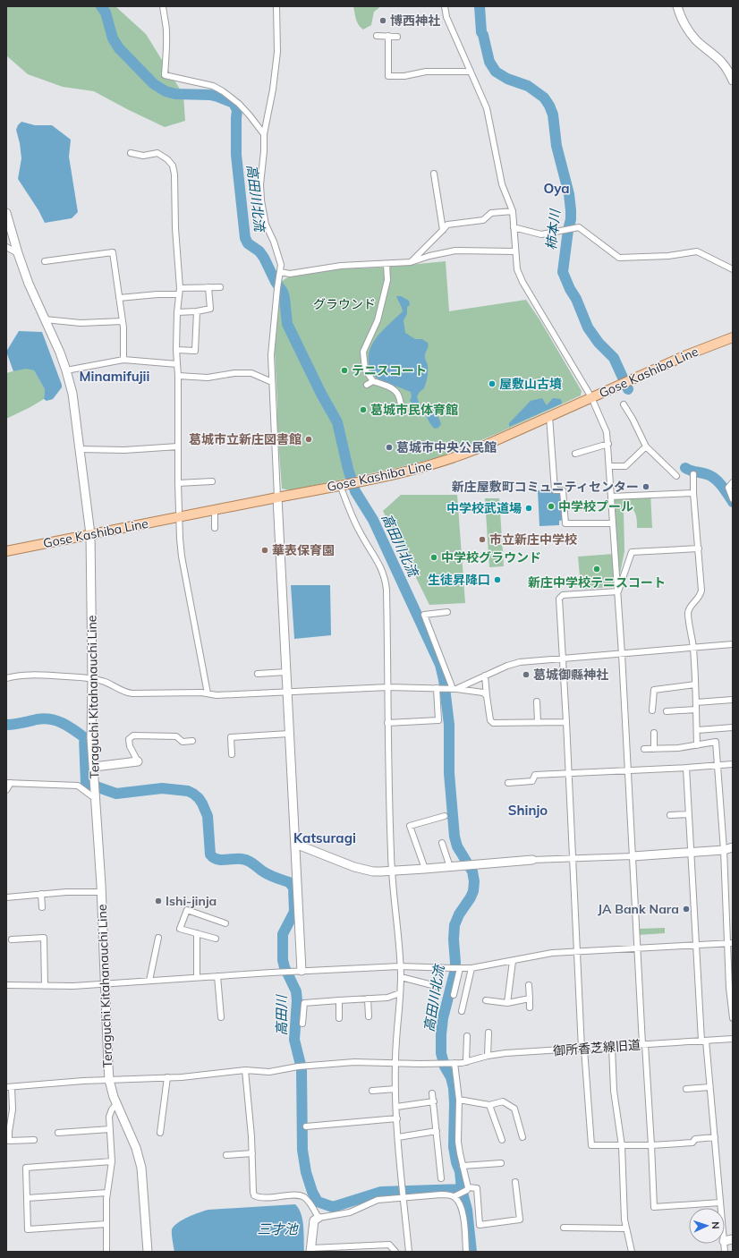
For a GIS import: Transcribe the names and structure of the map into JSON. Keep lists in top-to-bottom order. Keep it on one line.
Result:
{"streets":{"main road":["Gose Kashiba Line","Teraguchi Kitahanauchi Line"],"street":["御所香芝線旧道"]},"crossings":[["Gose Kashiba Line","Teraguchi Kitahanauchi Line"],["Teraguchi Kitahanauchi Line","御所香芝線旧道"]],"districts":["Oya","Minamifujii","Shinjo","Katsuragi"],"water":["高田川北流","柿本川","高田川","三才池"],"parks":["グラウンド"],"places":["博西神社","テニスコート","屋敷山古墳","葛城市民体育館","葛城市立新庄図書館","葛城市中央公民館","新庄屋敷町コミュニティセンター","中学校プール","中学校武道場","市立新庄中学校","華表保育園","中学校グラウンド","新庄中学校テニスコート","生徒昇降口","葛城御縣神社","Ishi-jinja","JA Bank Nara"],"north":"right"}
